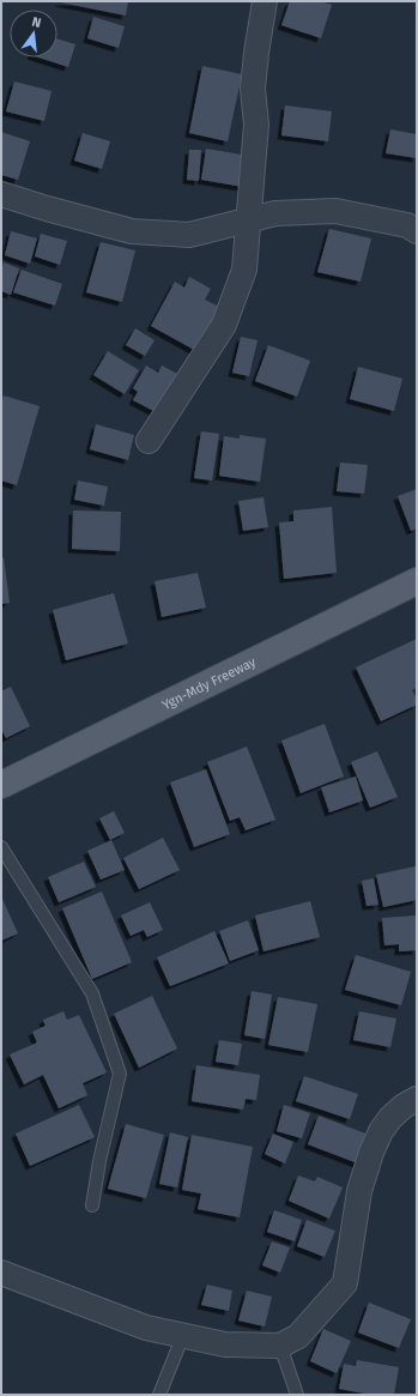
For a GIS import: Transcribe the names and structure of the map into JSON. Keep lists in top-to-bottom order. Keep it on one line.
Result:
{"streets":{"main road":["Ygn-Mdy Freeway"]},"north":"top"}
